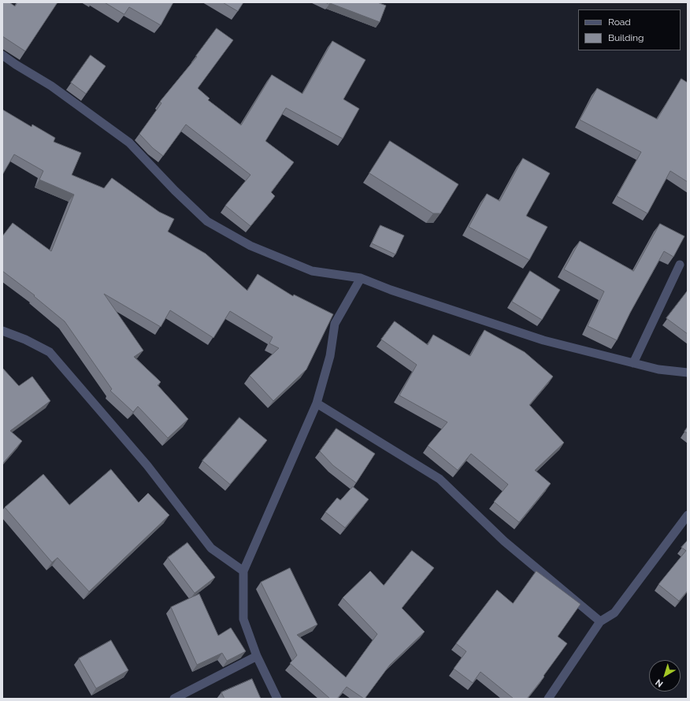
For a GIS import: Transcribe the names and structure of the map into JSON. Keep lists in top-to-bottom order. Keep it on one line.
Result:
{"legend":["Road","Building"],"north":"bottom left"}
